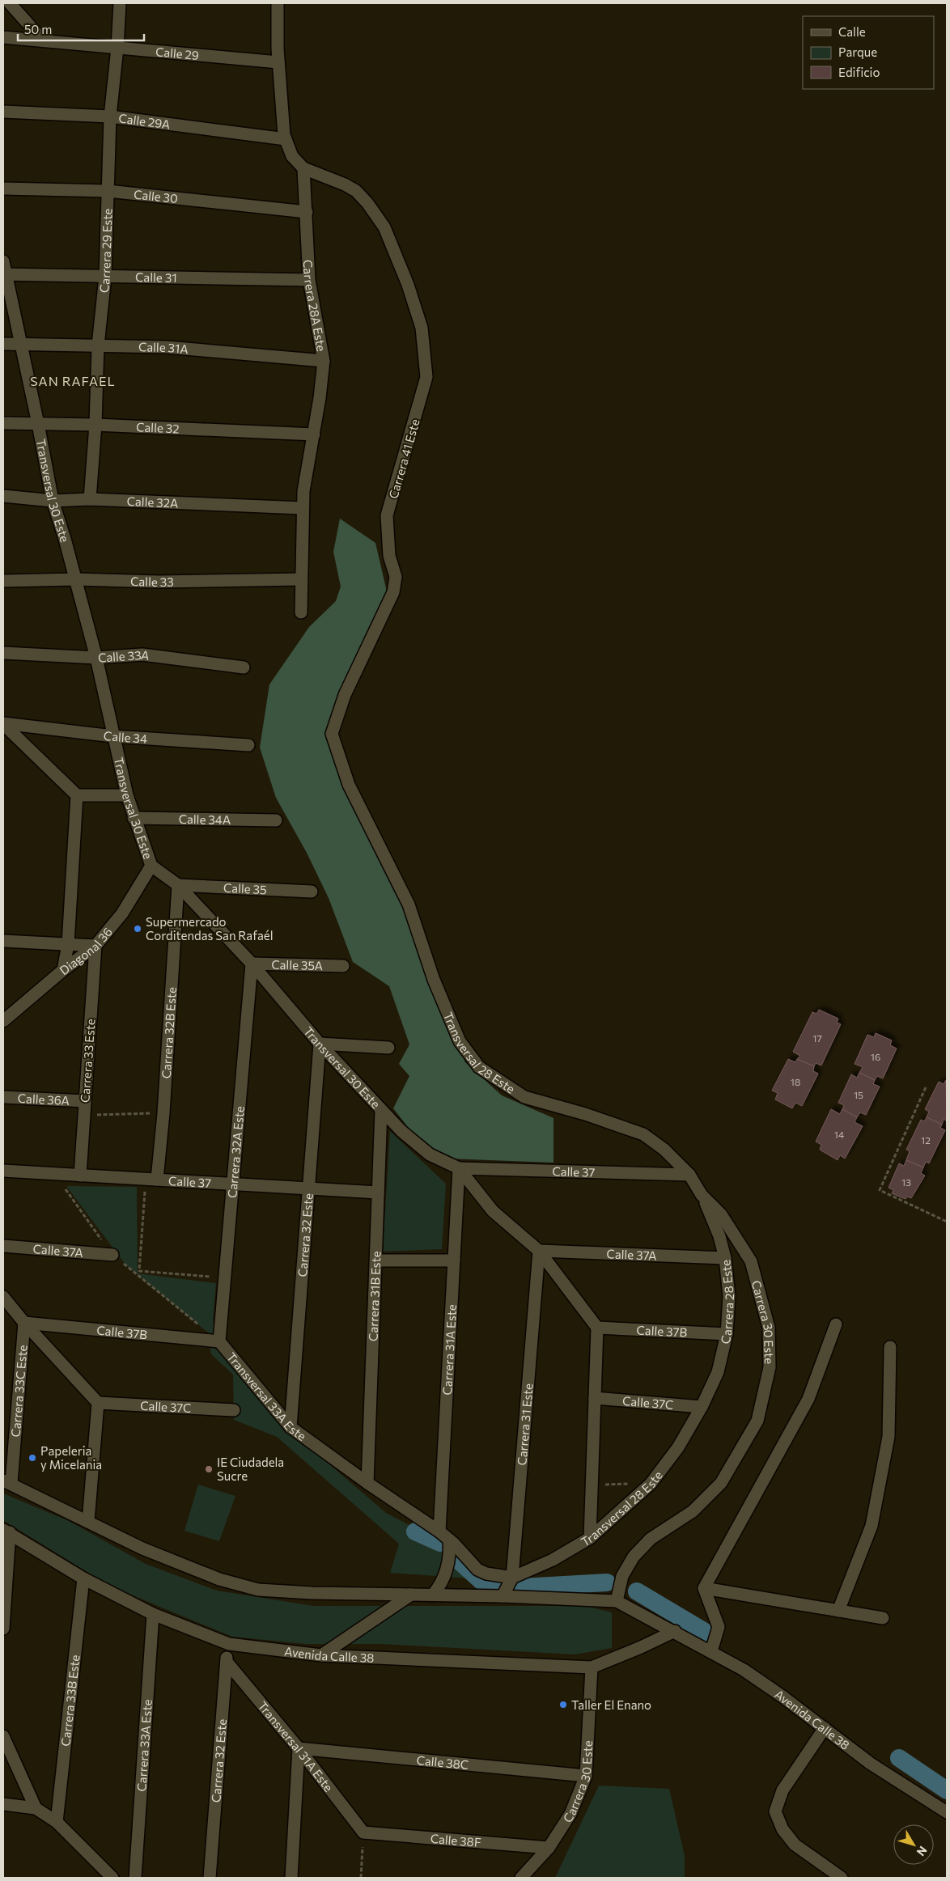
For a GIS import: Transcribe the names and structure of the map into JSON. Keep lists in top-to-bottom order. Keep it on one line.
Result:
{"streets":{"street":["Calle 29","Calle 29A","Calle 30","Carrera 29 Este","Calle 31","Carrera 28A Este","Calle 31A","Calle 32","Carrera 41 Este","Transversal 30 Este","Calle 32A","Calle 33","Calle 33A","Calle 34","Calle 34A","Calle 35","Diagonal 36","Calle 35A","Carrera 32B Este","Transversal 28 Este","Carrera 33 Este","Calle 36A","Carrera 32A Este","Calle 37","Carrera 32 Este","Calle 37A","Carrera 31B Este","Carrera 28 Este","Carrera 30 Este","Calle 37B","Carrera 31A Este","Carrera 33C Este","Transversal 33A Este","Calle 37C","Carrera 31 Este","Avenida Calle 38","Carrera 33B Este","Carrera 33A Este","Transversal 31A Este","Calle 38C","Calle 38F"]},"crossings":[["Calle 29","Carrera 29 Este"],["Calle 29A","Carrera 29 Este"],["Calle 30","Carrera 29 Este"],["Calle 30","Carrera 28A Este"],["Carrera 29 Este","Calle 31"],["Carrera 29 Este","Calle 31A"],["Carrera 29 Este","Calle 32"],["Carrera 29 Este","Calle 32A"],["Calle 31","Carrera 28A Este"],["Calle 31","Transversal 30 Este"],["Carrera 28A Este","Calle 31A"],["Carrera 28A Este","Calle 32"],["Carrera 28A Este","Carrera 41 Este"],["Carrera 28A Este","Calle 32A"],["Carrera 28A Este","Calle 33"],["Calle 31A","Transversal 30 Este"],["Calle 32","Transversal 30 Este"],["Carrera 41 Este","Transversal 28 Este"],["Transversal 30 Este","Calle 32A"],["Transversal 30 Este","Calle 33"],["Transversal 30 Este","Calle 33A"],["Transversal 30 Este","Calle 34"],["Transversal 30 Este","Calle 34A"],["Transversal 30 Este","Calle 35"],["Transversal 30 Este","Diagonal 36"],["Transversal 30 Este","Calle 35A"],["Transversal 30 Este","Carrera 32B Este"],["Transversal 30 Este","Carrera 32A Este"],["Transversal 30 Este","Calle 37"],["Transversal 30 Este","Carrera 32 Este"],["Transversal 30 Este","Calle 37A"],["Transversal 30 Este","Carrera 31B Este"],["Transversal 30 Este","Calle 37B"],["Transversal 30 Este","Carrera 31A Este"],["Transversal 30 Este","Carrera 31 Este"],["Calle 35","Carrera 32B Este"],["Diagonal 36","Carrera 33 Este"],["Calle 35A","Carrera 32A Este"],["Carrera 32B Este","Calle 36A"],["Carrera 32B Este","Calle 37"],["Transversal 28 Este","Calle 37"],["Transversal 28 Este","Carrera 28 Este"],["Transversal 28 Este","Carrera 30 Este"],["Transversal 28 Este","Transversal 33A Este"],["Transversal 28 Este","Calle 37C"],["Transversal 28 Este","Carrera 31 Este"],["Carrera 33 Este","Calle 36A"],["Carrera 33 Este","Calle 37"],["Carrera 32A Este","Calle 37"],["Carrera 32A Este","Calle 37B"],["Carrera 32A Este","Transversal 33A Este"],["Calle 37","Carrera 32 Este"],["Calle 37","Carrera 31B Este"],["Calle 37","Carrera 31A Este"],["Carrera 32 Este","Transversal 33A Este"],["Carrera 32 Este","Avenida Calle 38"],["Carrera 32 Este","Transversal 31A Este"],["Calle 37A","Carrera 28 Este"],["Calle 37A","Carrera 31 Este"],["Carrera 31B Este","Transversal 33A Este"],["Carrera 28 Este","Calle 37B"],["Carrera 28 Este","Calle 37C"],["Carrera 30 Este","Avenida Calle 38"],["Carrera 30 Este","Calle 38C"],["Carrera 30 Este","Calle 38F"],["Calle 37B","Carrera 33C Este"],["Calle 37B","Transversal 33A Este"],["Carrera 31A Este","Transversal 33A Este"],["Carrera 33C Este","Avenida Calle 38"],["Transversal 33A Este","Carrera 31 Este"],["Carrera 31 Este","Avenida Calle 38"],["Avenida Calle 38","Carrera 33B Este"],["Avenida Calle 38","Carrera 33A Este"],["Transversal 31A Este","Calle 38C"],["Transversal 31A Este","Calle 38F"]],"districts":["SAN RAFAEL"],"places":["Supermercado Corditendas San Rafaél","Papeleria y Micelania","IE Ciudadela Sucre","Taller El Enano"],"house_numbers":["17","16","18","15","14","12","13"],"legend":["Calle","Parque","Edificio"],"scale_bar":"50 m","north":"bottom right"}
